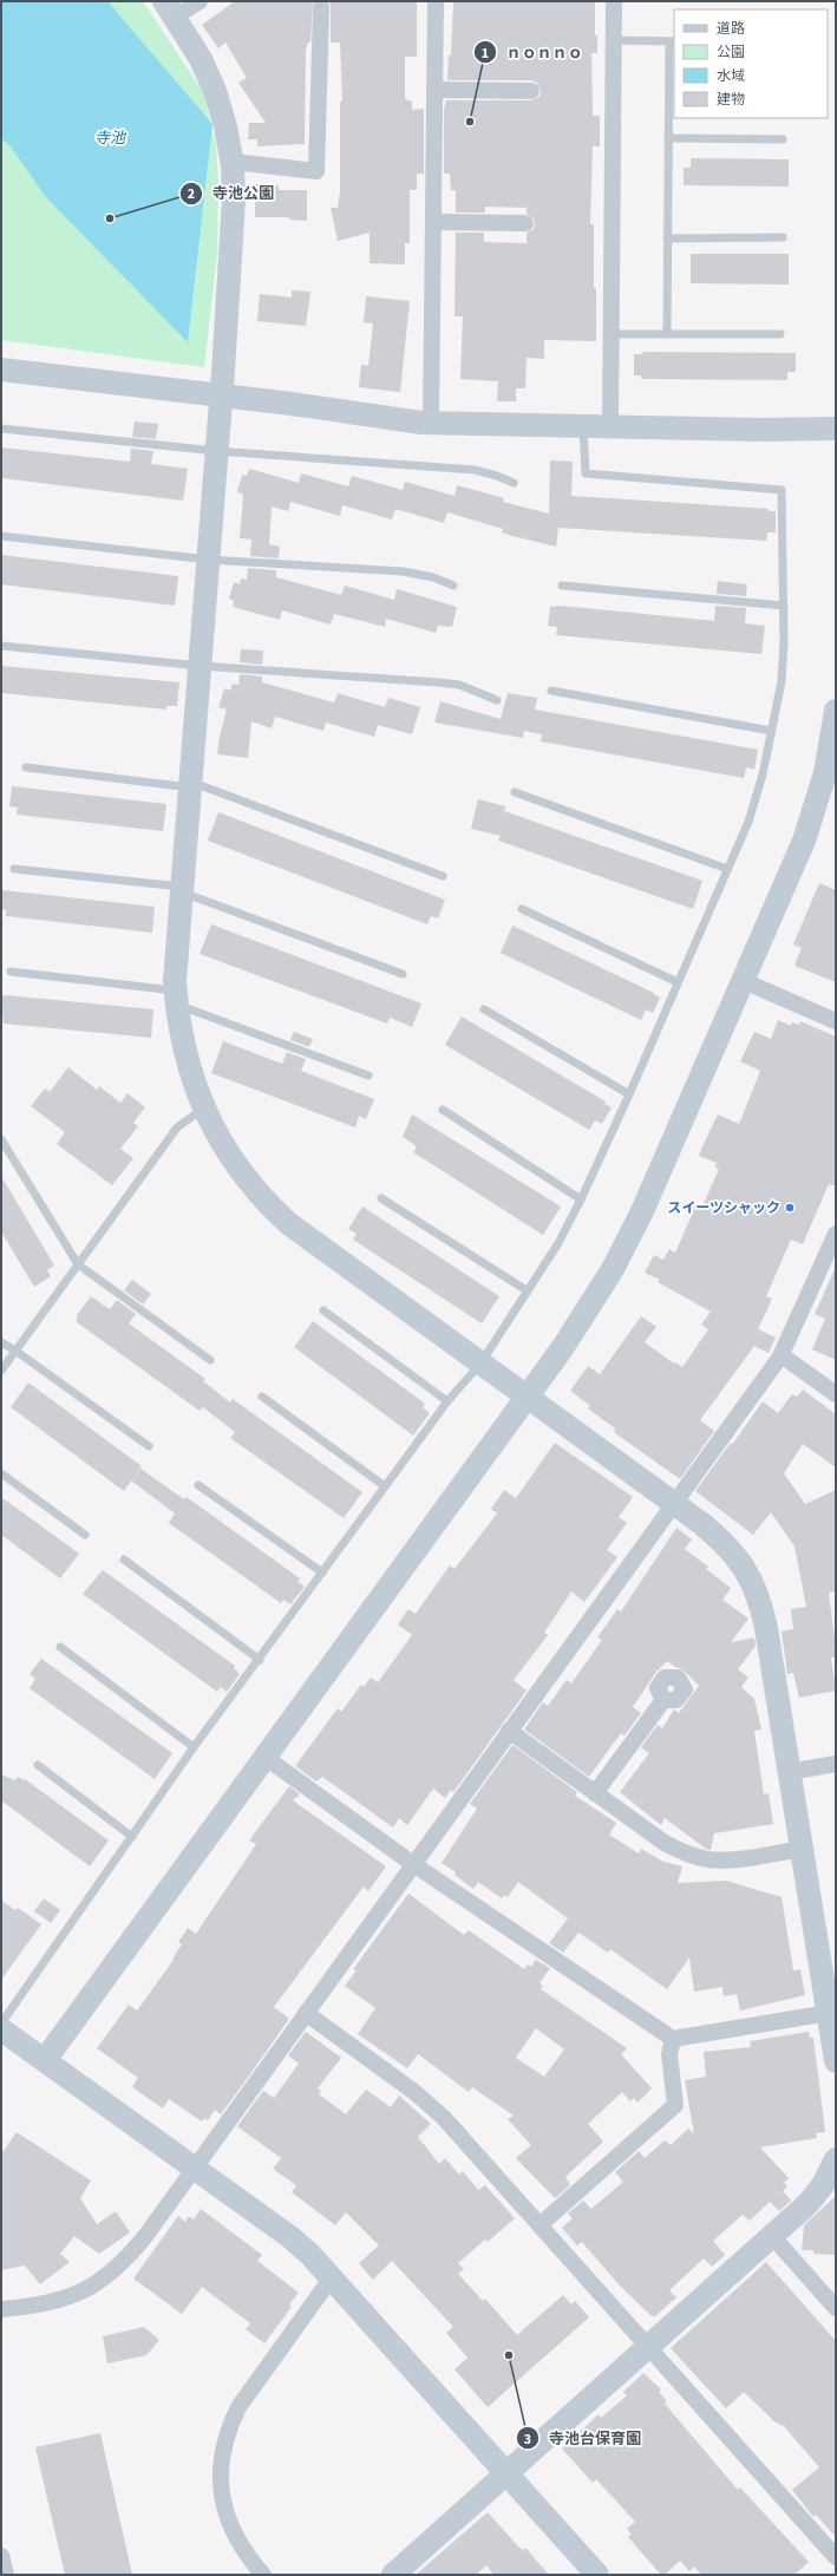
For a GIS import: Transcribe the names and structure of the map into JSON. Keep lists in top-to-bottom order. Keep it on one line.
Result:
{"water":["寺池"],"places":["ｎｏｎｎｏ","寺池公園","スイーツシャック","寺池台保育園"],"legend":["道路","公園","水域","建物"]}
